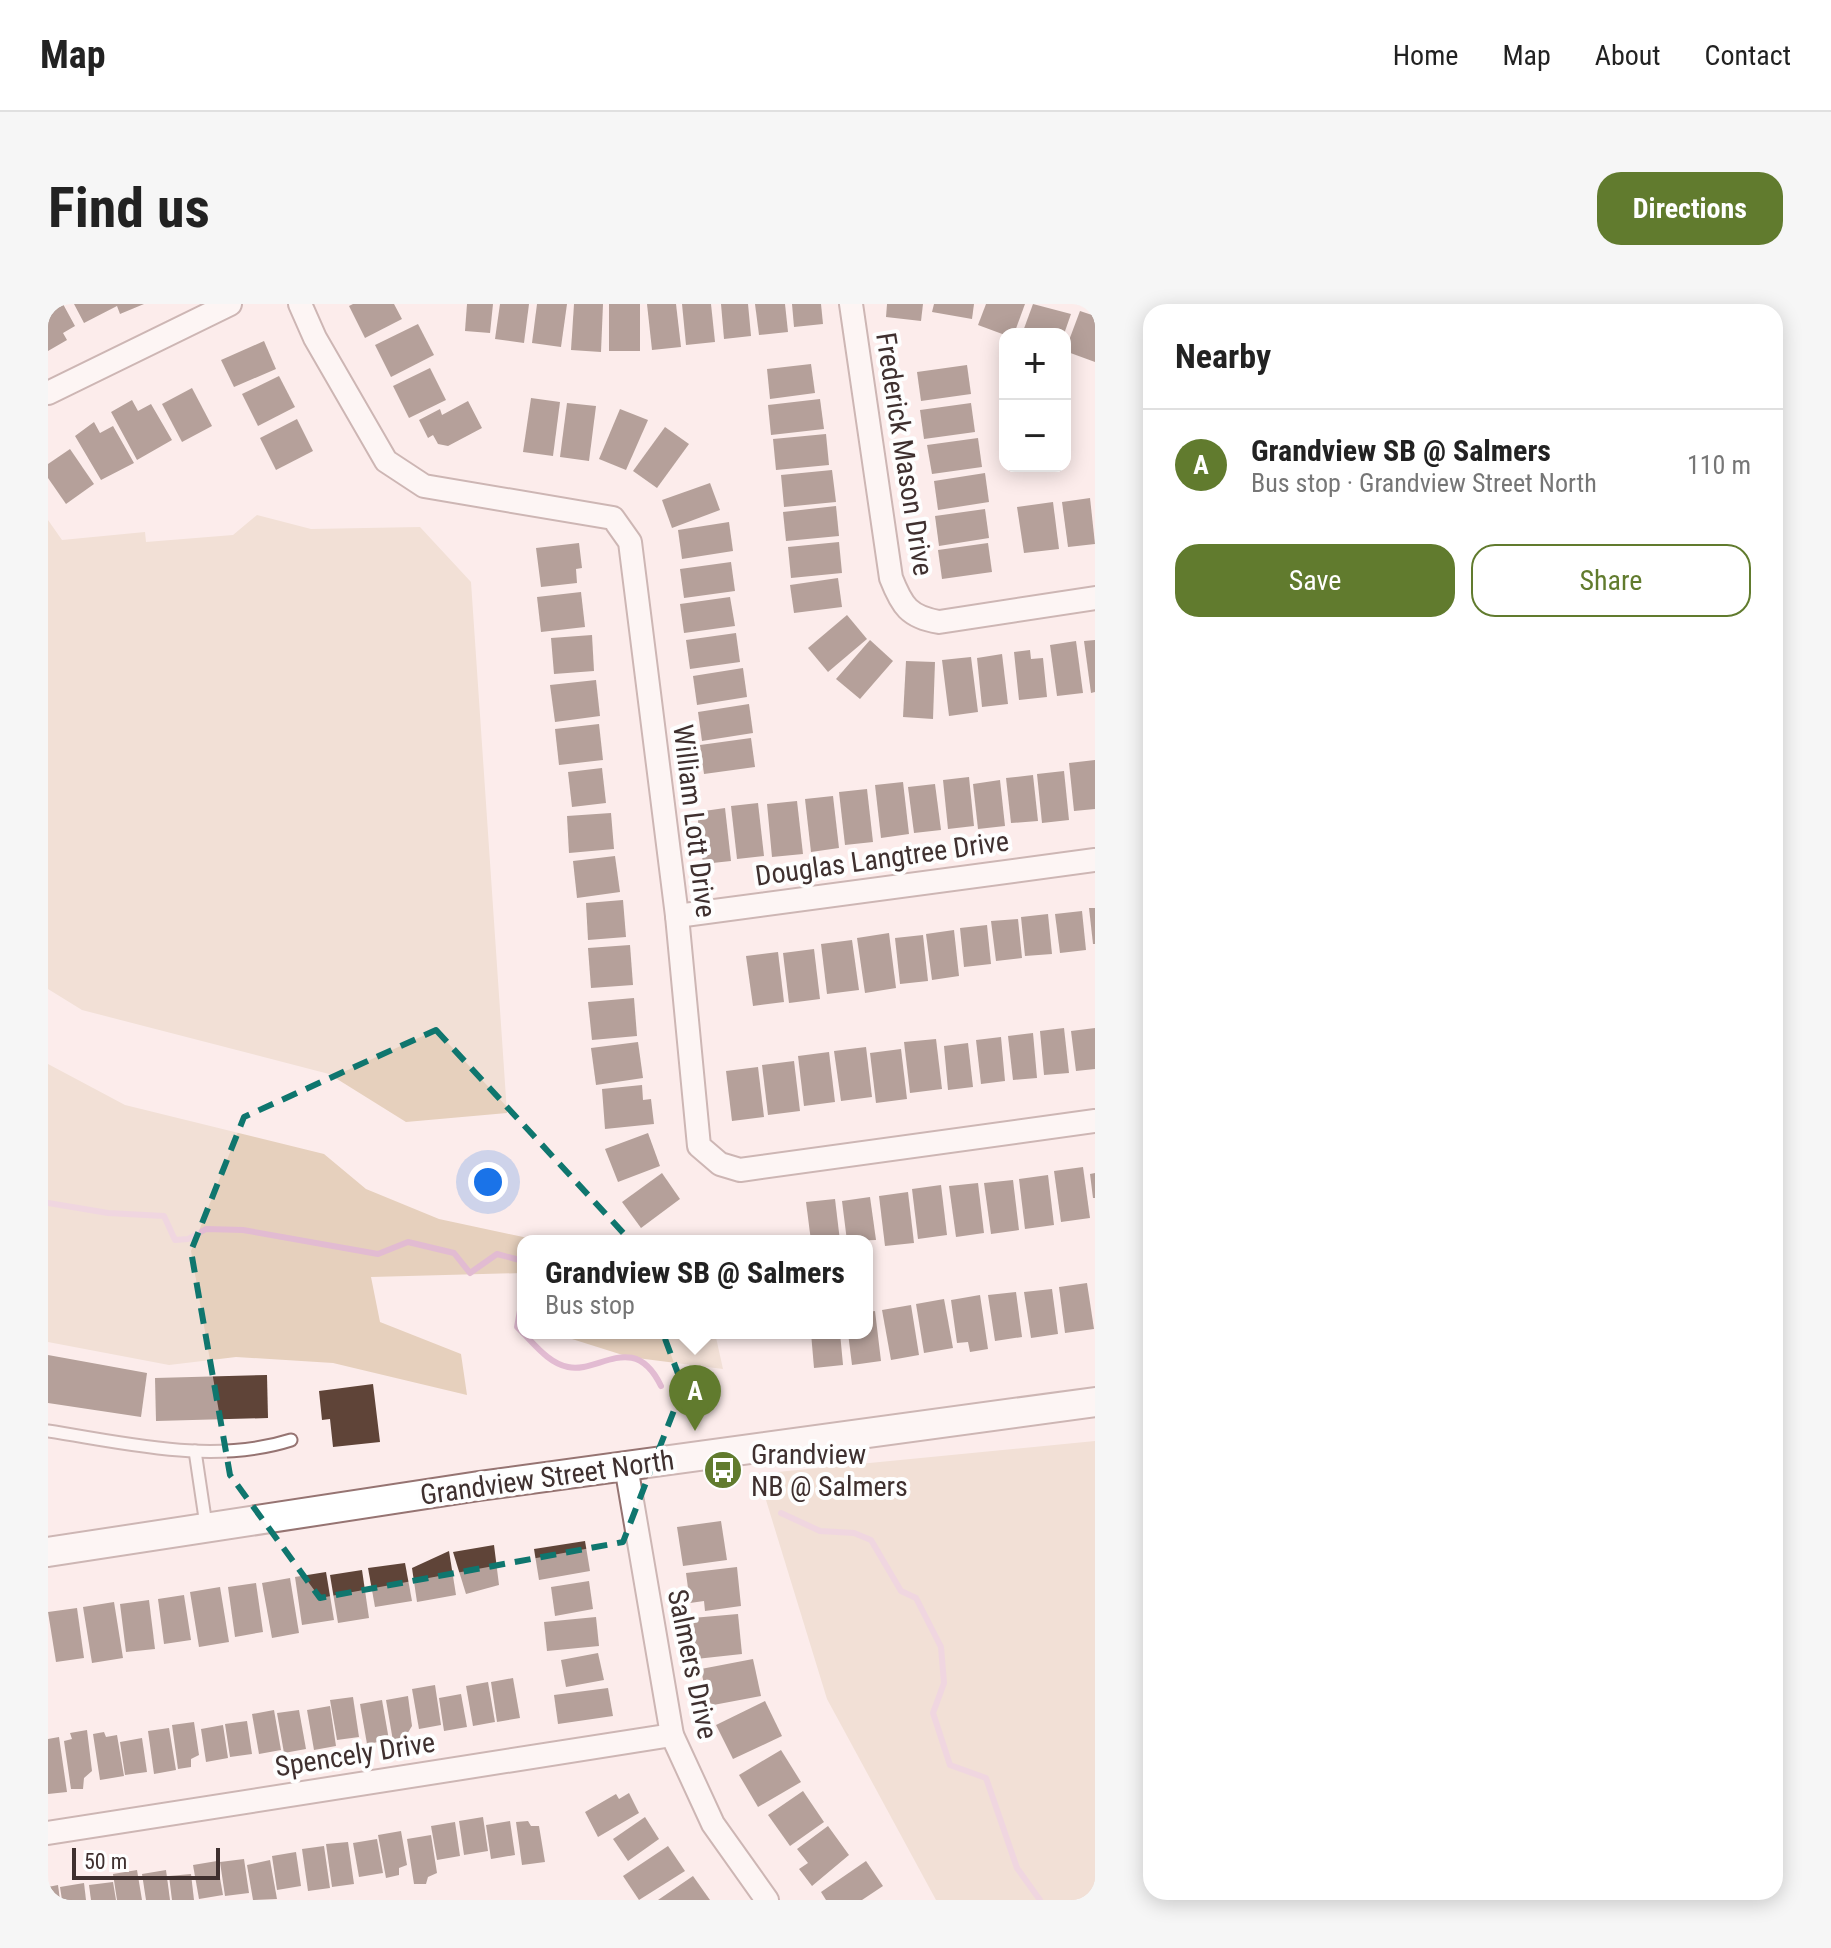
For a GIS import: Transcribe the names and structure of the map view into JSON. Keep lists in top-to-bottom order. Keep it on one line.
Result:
{"streets":{"street":["Frederick Mason Drive","William Lott Drive","Douglas Langtree Drive","Grandview Street North","Salmers Drive","Spencely Drive"]},"crossings":[["William Lott Drive","Douglas Langtree Drive"],["Grandview Street North","Salmers Drive"],["Salmers Drive","Spencely Drive"]],"places":{"bus stop":["Grandview NB @ Salmers"]},"scale_bar":"50 m","page":{"header":"Map","nav":["Home","Map","About","Contact"],"buttons":["Directions",["Save","Share"]],"title":"Find us","heading":"Nearby","map_buttons":["+","−"],"list":[{"mark":"A","name":"Grandview SB @ Salmers","note":"Bus stop · Grandview Street North","value":"110 m"}],"popup":["Grandview SB @ Salmers","Bus stop"],"pins":"A","scale":"50 m"}}
